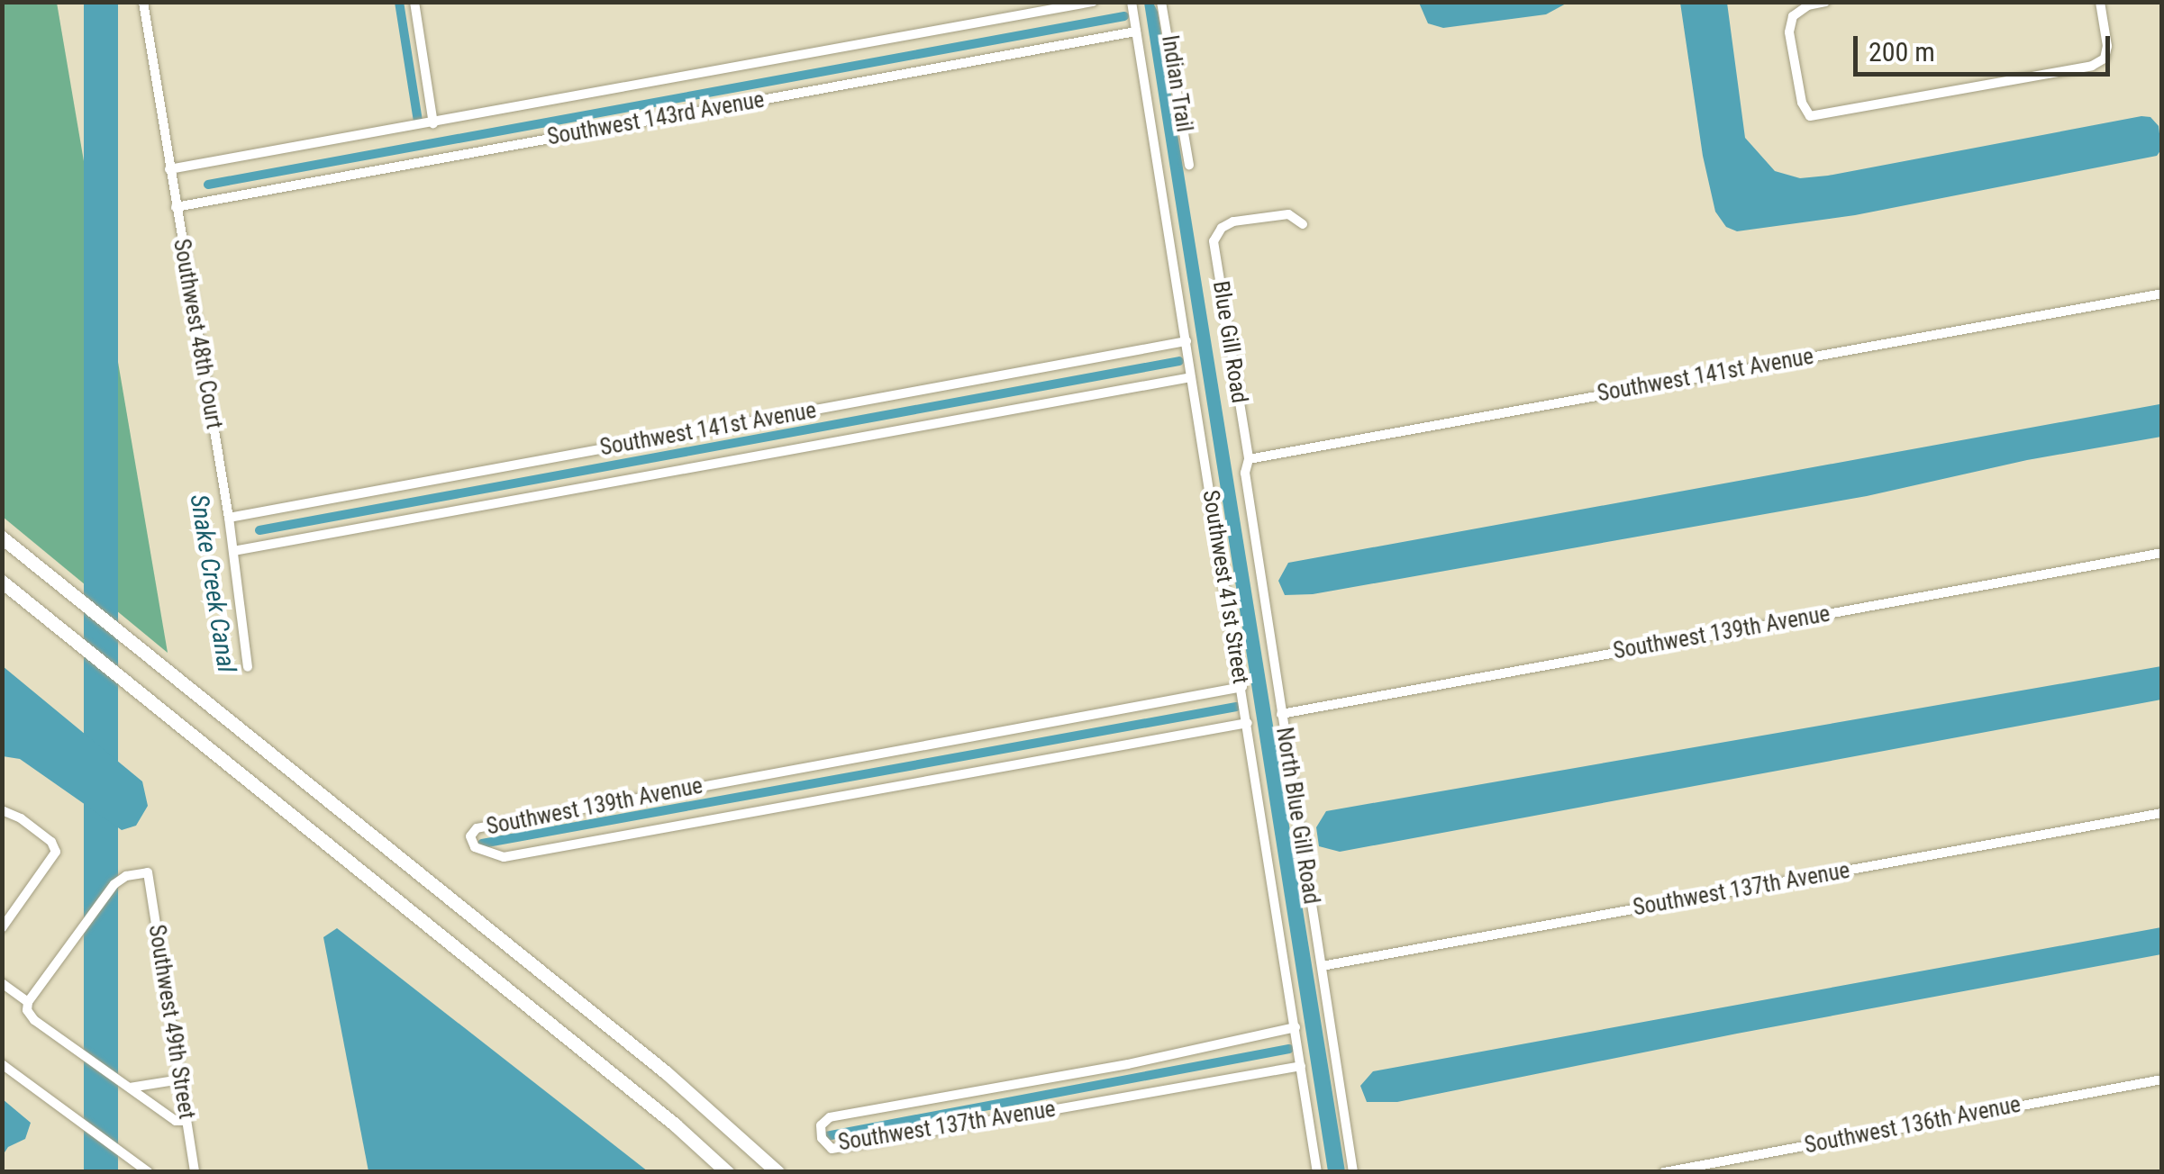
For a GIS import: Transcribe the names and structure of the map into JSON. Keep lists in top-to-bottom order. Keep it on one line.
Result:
{"streets":{"street":["Indian Trail","Southwest 143rd Avenue","Southwest 48th Court","Blue Gill Road","Southwest 141st Avenue","Southwest 41st Street","Southwest 139th Avenue","North Blue Gill Road","Southwest 137th Avenue","Southwest 49th Street","Southwest 136th Avenue"]},"crossings":[["Southwest 143rd Avenue","Southwest 48th Court"],["Southwest 143rd Avenue","Southwest 41st Street"],["Southwest 48th Court","Southwest 141st Avenue"],["Blue Gill Road","Southwest 141st Avenue"],["Blue Gill Road","North Blue Gill Road"],["Southwest 141st Avenue","Southwest 41st Street"],["Southwest 141st Avenue","North Blue Gill Road"],["Southwest 41st Street","Southwest 139th Avenue"],["Southwest 41st Street","Southwest 137th Avenue"],["Southwest 139th Avenue","North Blue Gill Road"],["North Blue Gill Road","Southwest 137th Avenue"]],"water":["Snake Creek Canal"],"scale_bar":"200 m"}
